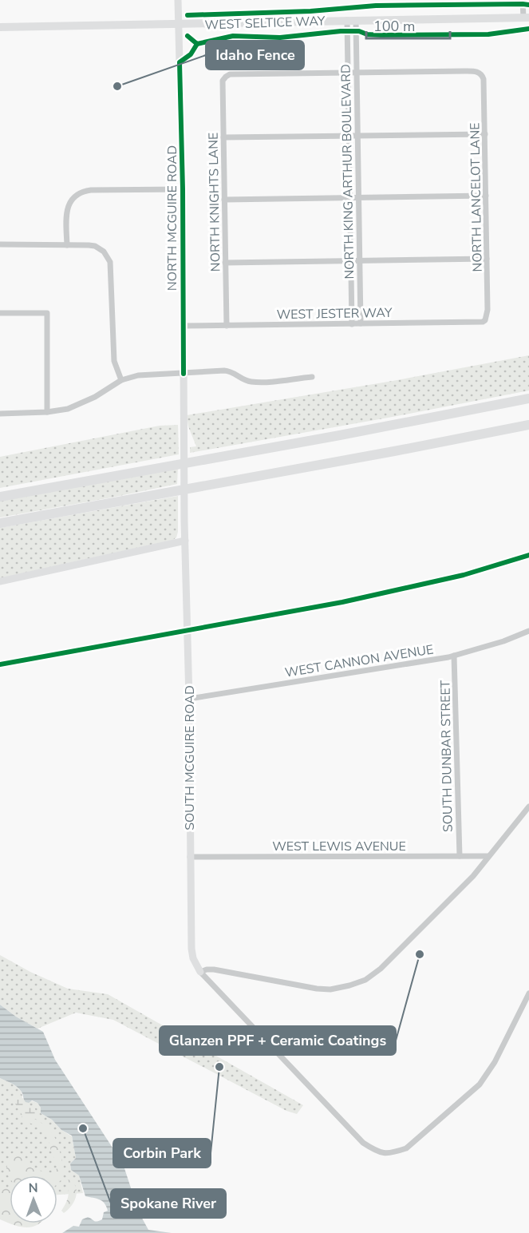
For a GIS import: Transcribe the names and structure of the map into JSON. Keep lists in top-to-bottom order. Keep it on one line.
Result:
{"streets":{"main road":["WEST SELTICE WAY"],"street":["NORTH KING ARTHUR BOULEVARD","NORTH LANCELOT LANE","NORTH KNIGHTS LANE","NORTH MCGUIRE ROAD","WEST JESTER WAY","WEST CANNON AVENUE","SOUTH DUNBAR STREET","SOUTH MCGUIRE ROAD","WEST LEWIS AVENUE"]},"crossings":[["WEST SELTICE WAY","NORTH KING ARTHUR BOULEVARD"],["WEST SELTICE WAY","NORTH MCGUIRE ROAD"],["NORTH KING ARTHUR BOULEVARD","NORTH LANCELOT LANE"],["NORTH KING ARTHUR BOULEVARD","NORTH KNIGHTS LANE"],["NORTH KING ARTHUR BOULEVARD","WEST JESTER WAY"],["NORTH LANCELOT LANE","WEST JESTER WAY"],["NORTH KNIGHTS LANE","WEST JESTER WAY"],["NORTH MCGUIRE ROAD","WEST JESTER WAY"],["NORTH MCGUIRE ROAD","SOUTH MCGUIRE ROAD"],["WEST CANNON AVENUE","SOUTH DUNBAR STREET"],["WEST CANNON AVENUE","SOUTH MCGUIRE ROAD"],["SOUTH DUNBAR STREET","WEST LEWIS AVENUE"],["SOUTH MCGUIRE ROAD","WEST LEWIS AVENUE"]],"places":["Idaho Fence","Glanzen PPF + Ceramic Coatings","Corbin Park","Spokane River"],"scale_bar":"100 m","north":"top"}
